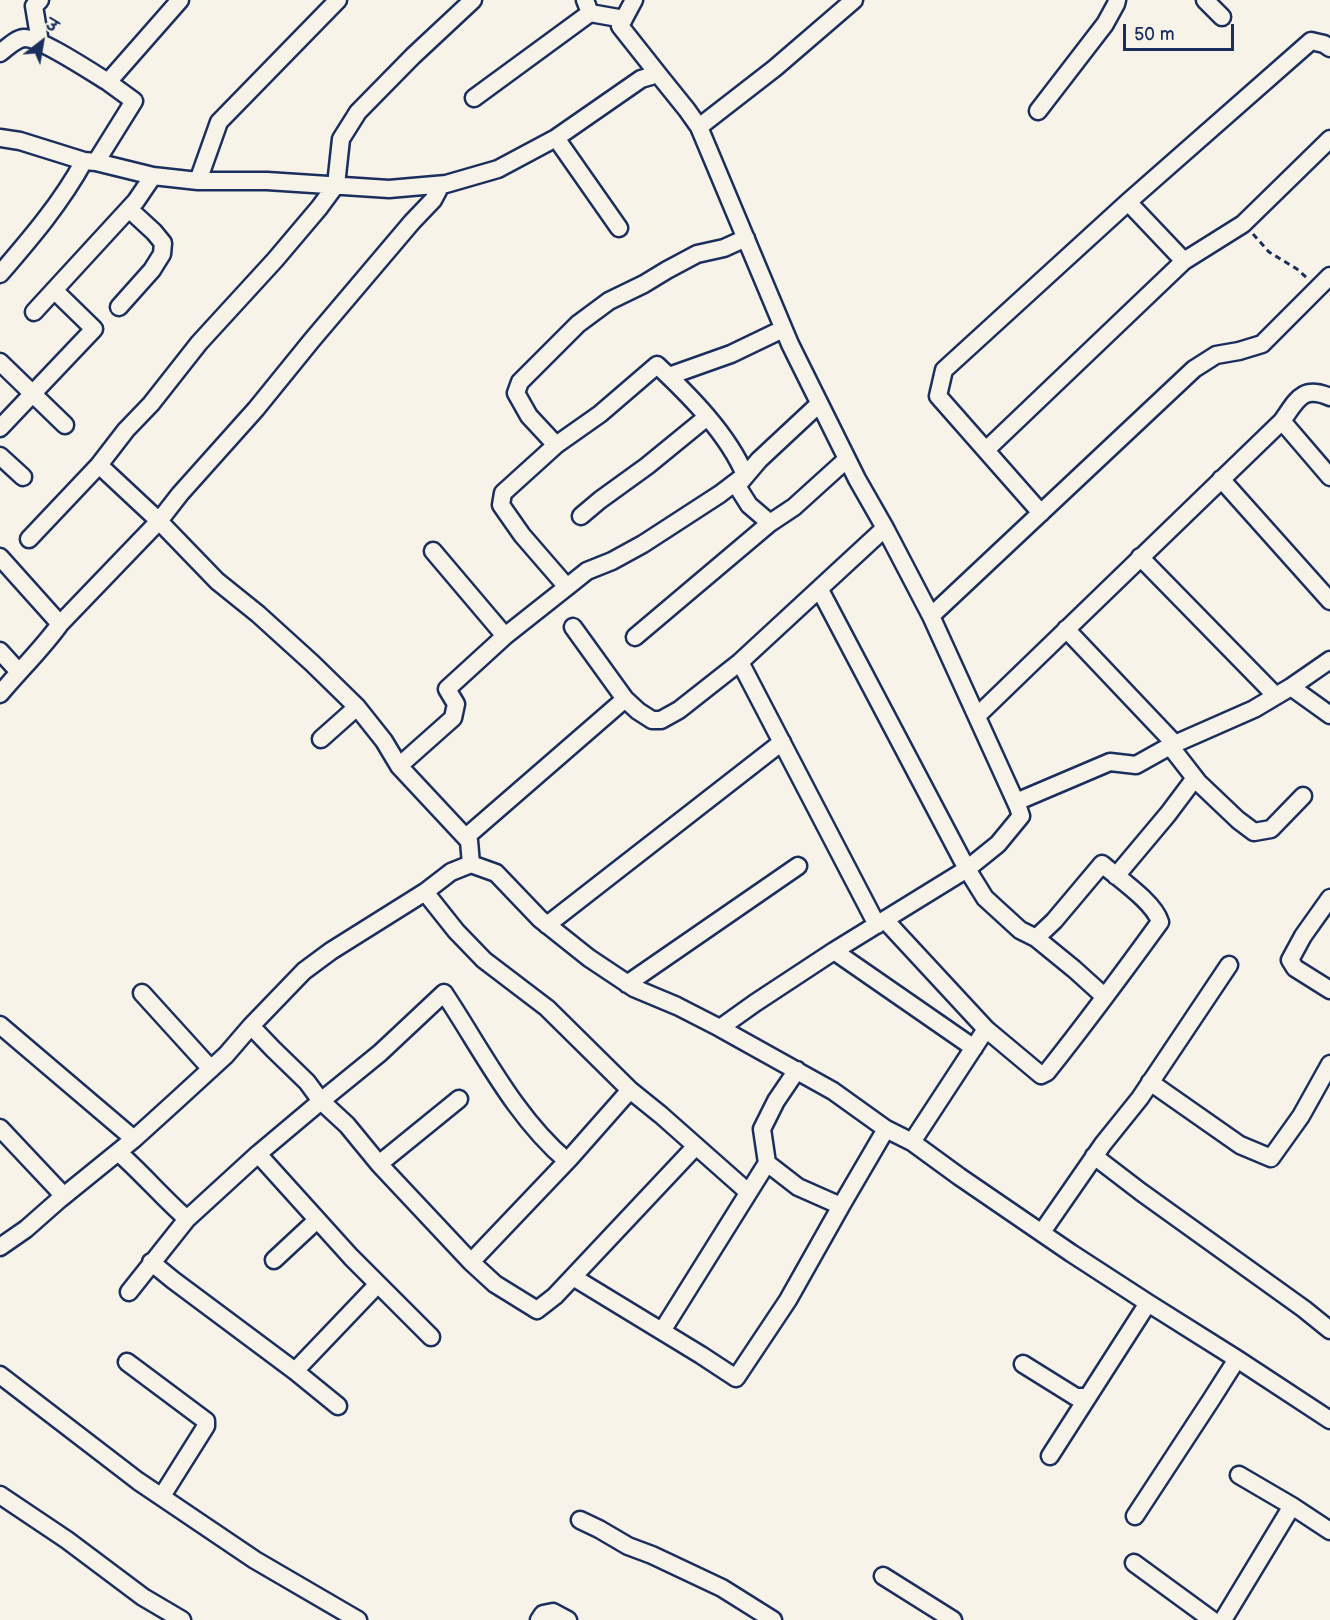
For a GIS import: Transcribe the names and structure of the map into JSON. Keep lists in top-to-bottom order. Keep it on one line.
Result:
{"scale_bar":"50 m","north":"top right"}
